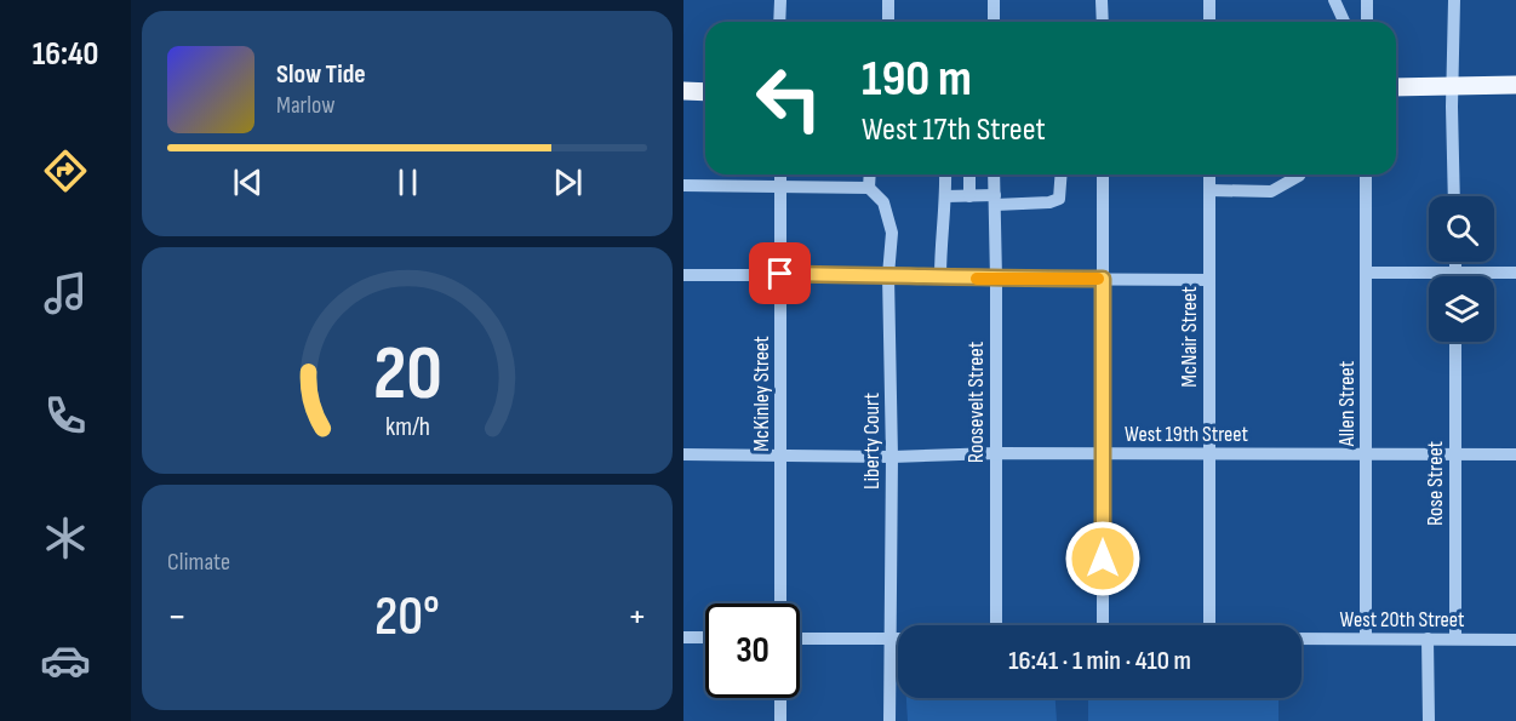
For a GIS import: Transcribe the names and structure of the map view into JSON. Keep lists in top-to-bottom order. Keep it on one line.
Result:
{"streets":{"street":["McNair Street","McKinley Street","Roosevelt Street","Allen Street","West 19th Street","Liberty Court","Rose Street","West 20th Street"]},"crossings":[["McNair Street","West 19th Street"],["McKinley Street","West 19th Street"],["Roosevelt Street","West 19th Street"],["Allen Street","West 19th Street"],["Allen Street","West 20th Street"],["West 19th Street","Liberty Court"],["West 19th Street","Rose Street"],["Rose Street","West 20th Street"]],"page":{"tabs":"16:40","turn":["190 m","West 17th Street"],"song":["Slow Tide","Marlow"],"tile":"Climate","heat":["−","20°","+"],"limit":"30","trip":"16:41 · 1 min · 410 m","gauge":["20","km/h"]}}
